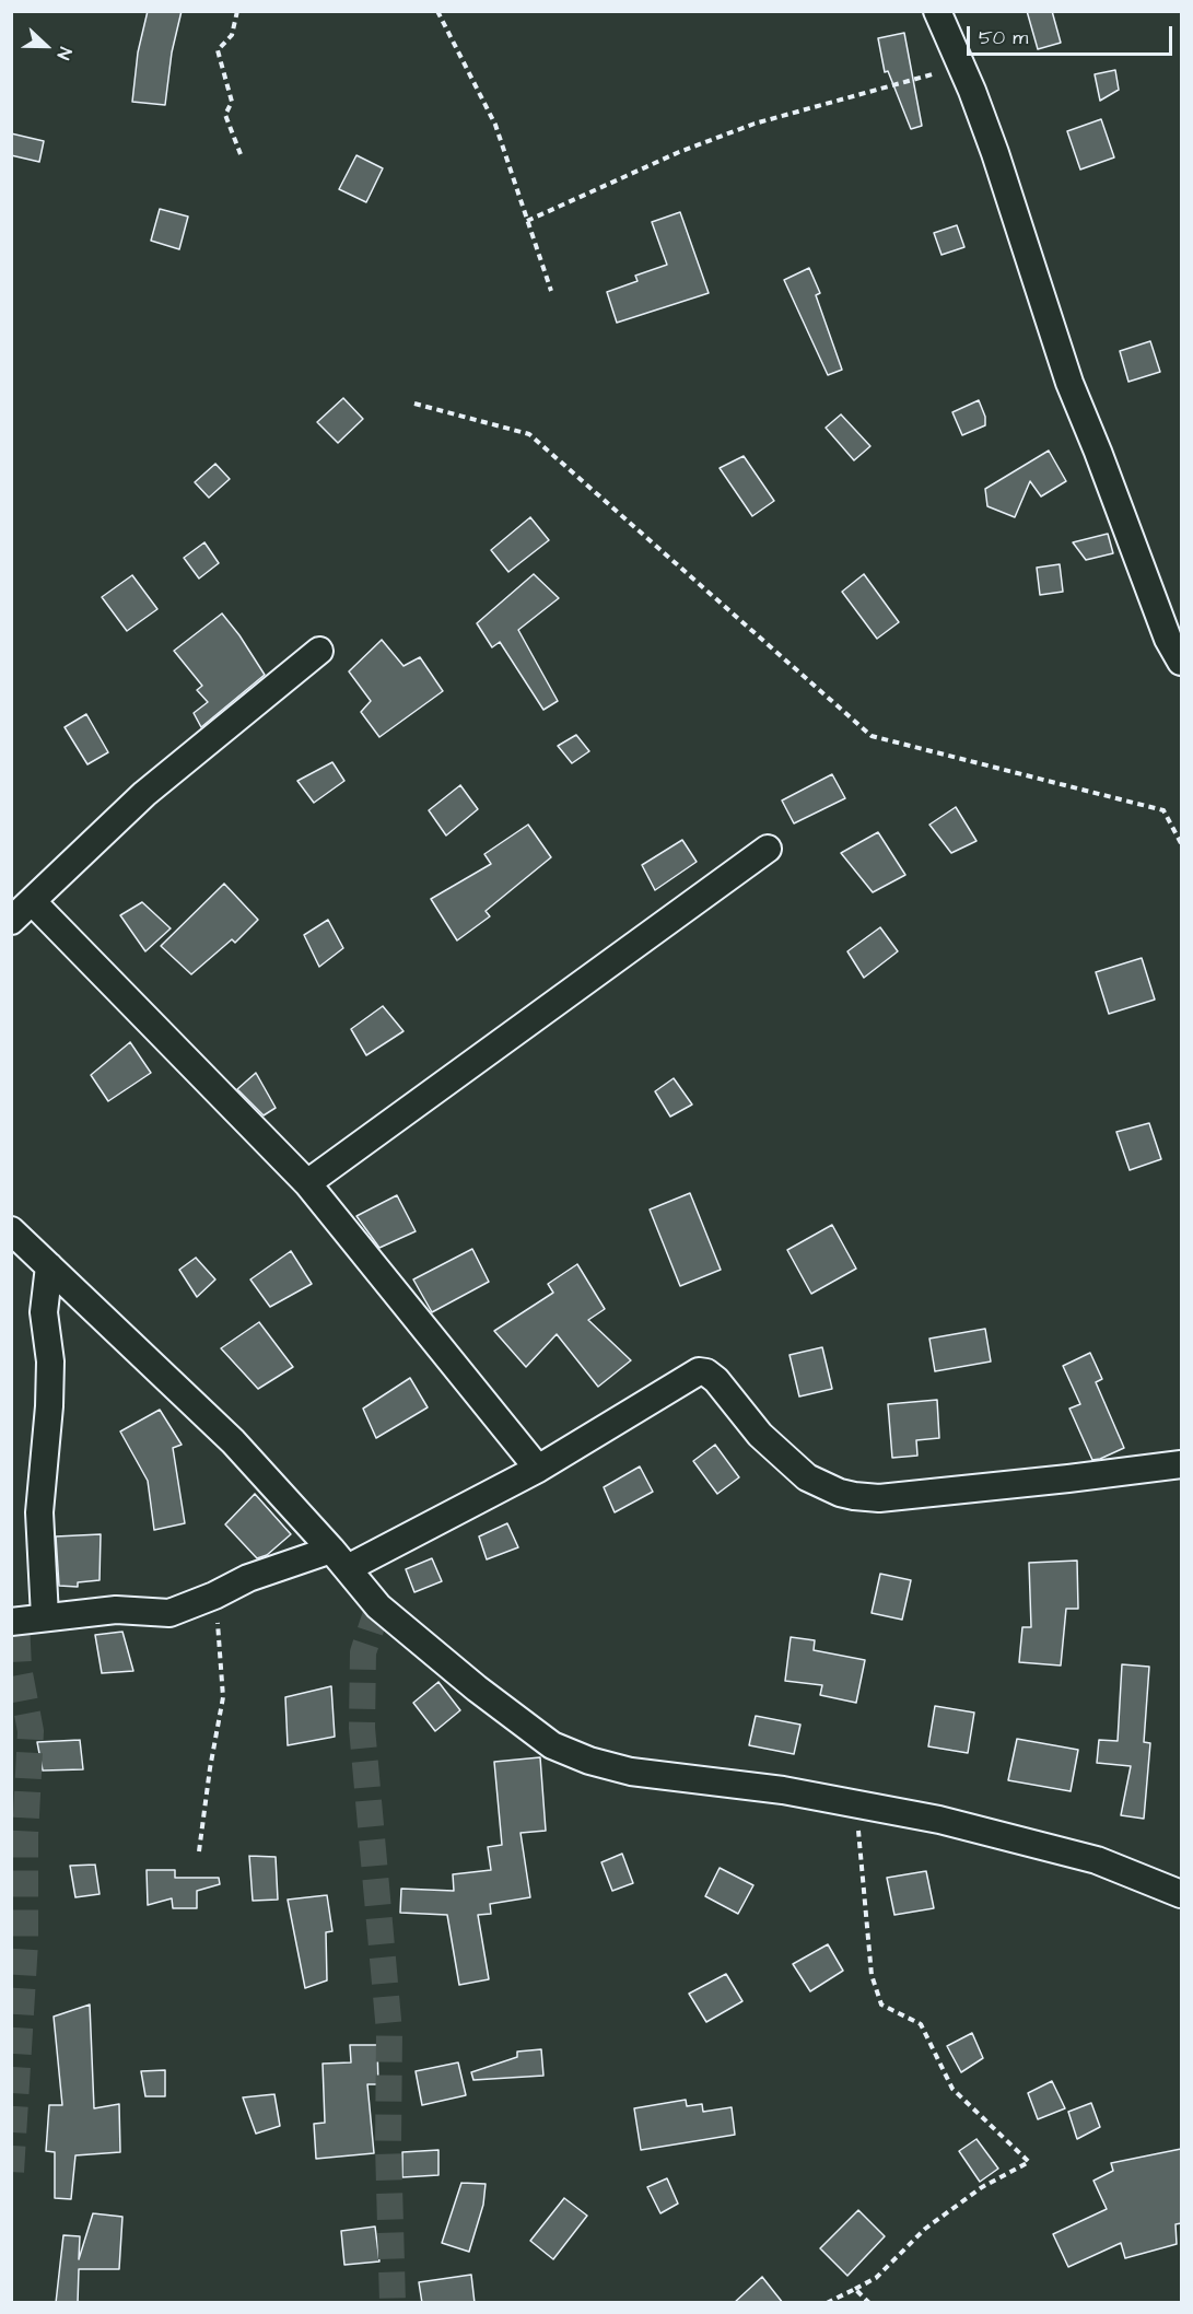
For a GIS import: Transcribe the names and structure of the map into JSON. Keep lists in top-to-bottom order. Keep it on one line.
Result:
{"scale_bar":"50 m","north":"right"}
